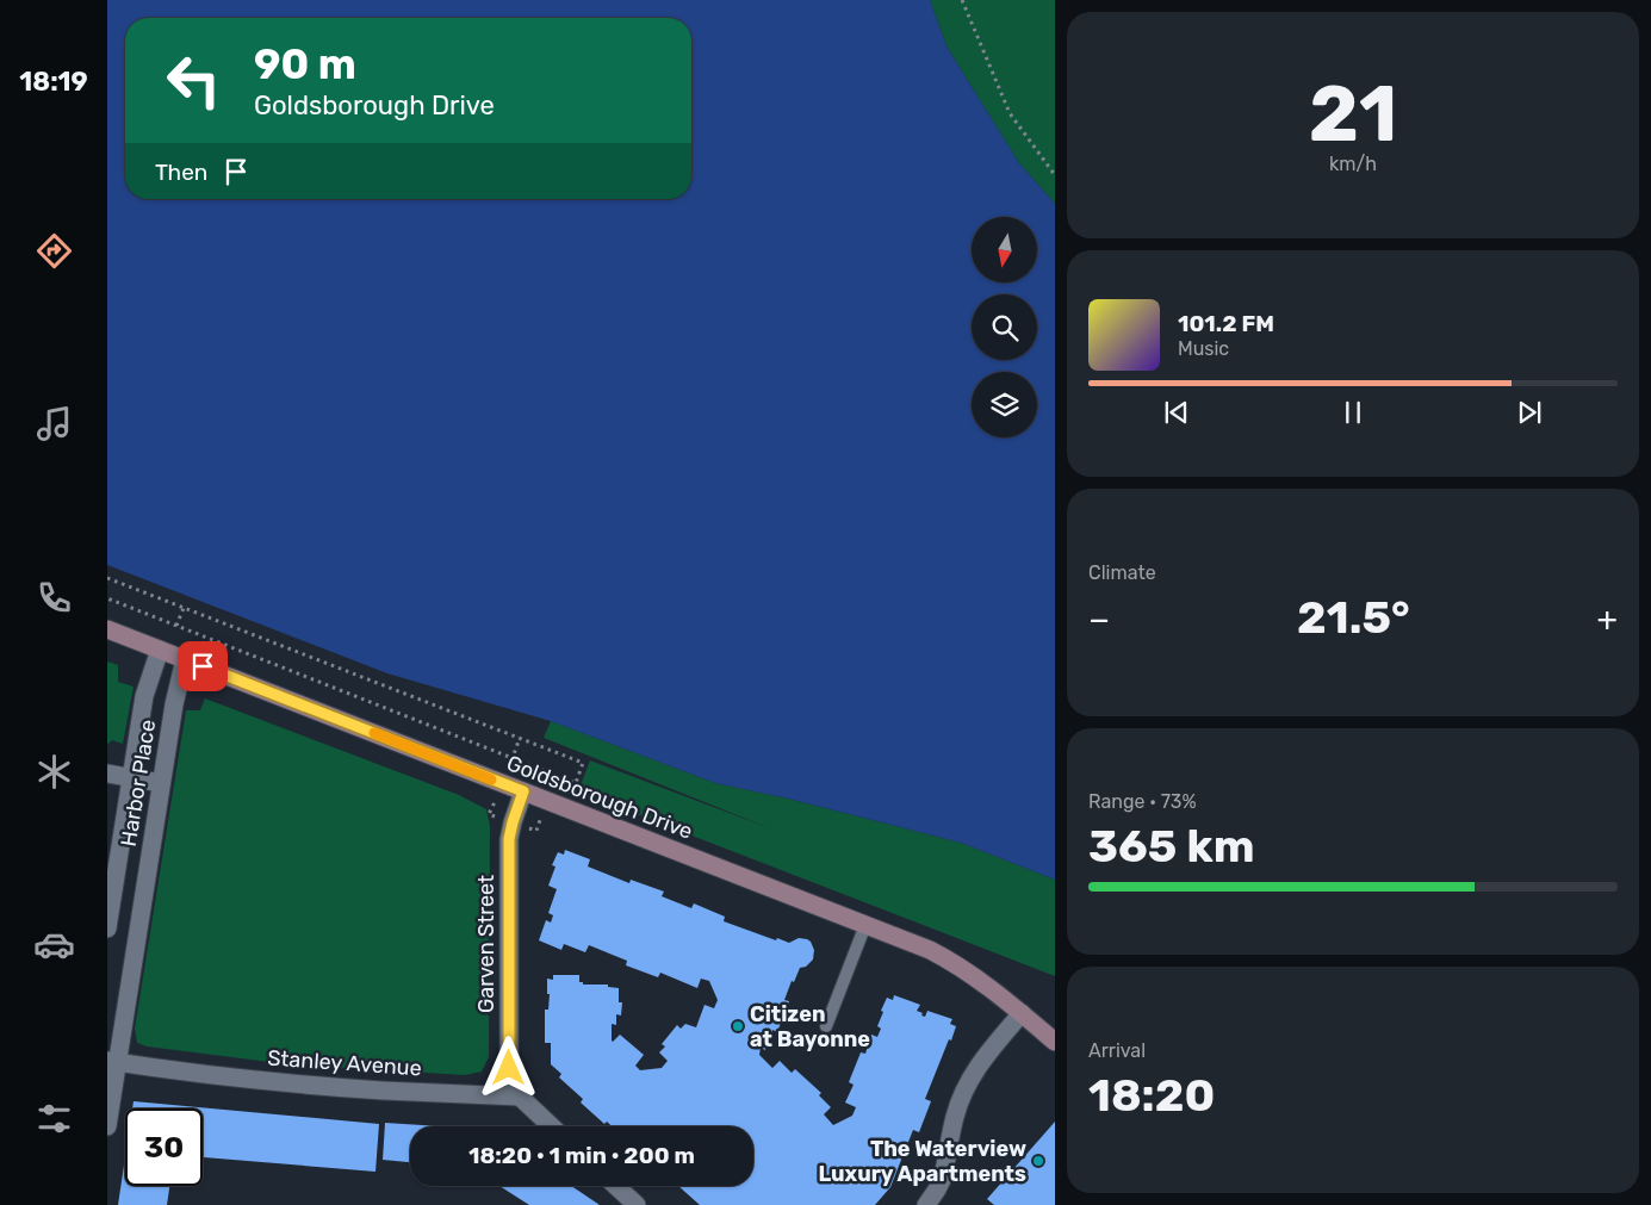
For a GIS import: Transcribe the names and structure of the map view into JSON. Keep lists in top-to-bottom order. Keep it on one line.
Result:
{"streets":{"street":["Harbor Place","Goldsborough Drive","Garven Street","Stanley Avenue"]},"crossings":[["Harbor Place","Goldsborough Drive"],["Harbor Place","Stanley Avenue"],["Goldsborough Drive","Garven Street"],["Garven Street","Stanley Avenue"]],"places":["Citizen at Bayonne","The Waterview Luxury Apartments"],"north":"bottom","page":{"tabs":"18:19","tile":[["21","km/h"],"Climate",["Range · 73%","365 km"],["Arrival","18:20"]],"turn":["90 m","Goldsborough Drive"],"then":"Then","song":["101.2 FM","Music"],"heat":["−","21.5°","+"],"limit":"30","trip":"18:20 · 1 min · 200 m"}}
